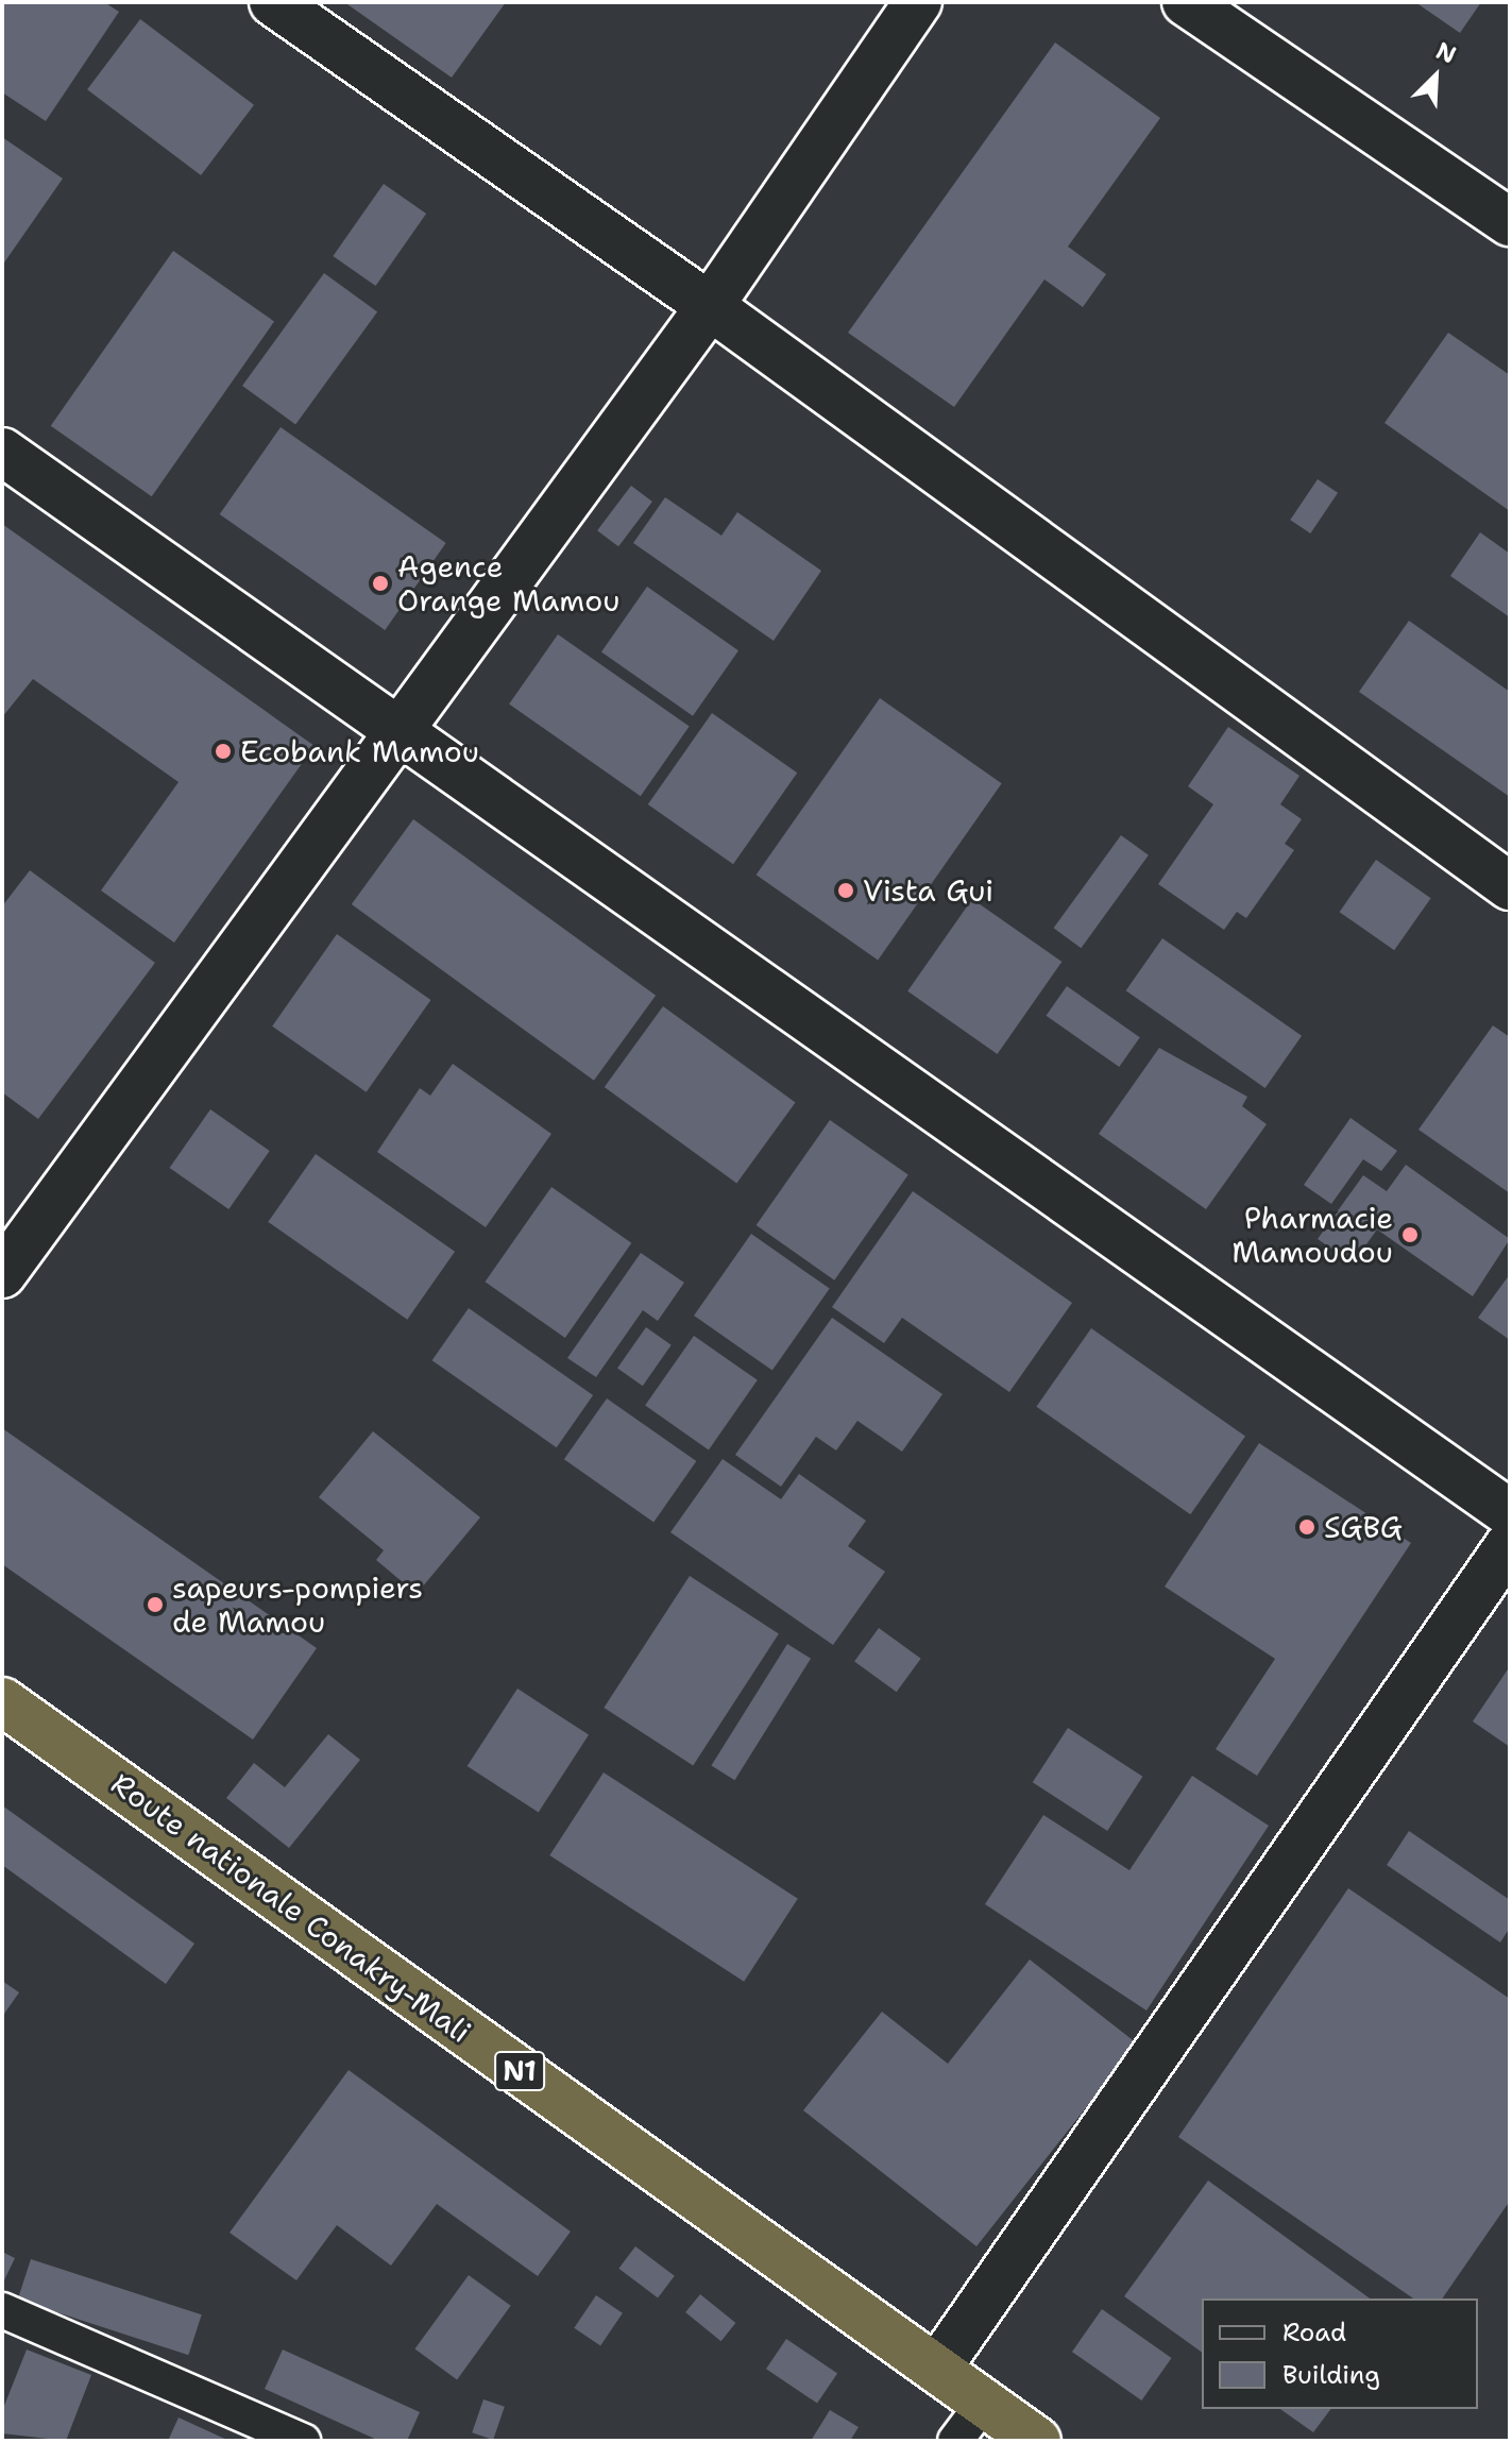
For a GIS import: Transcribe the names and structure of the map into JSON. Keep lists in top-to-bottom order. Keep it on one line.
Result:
{"streets":{"highway":["Route nationale Conakry-Mali","N1"]},"places":["Agence Orange Mamou","Ecobank Mamou","Vista Gui","Pharmacie Mamoudou","SGBG","sapeurs-pompiers de Mamou"],"legend":["Road","Building"],"north":"top right"}
